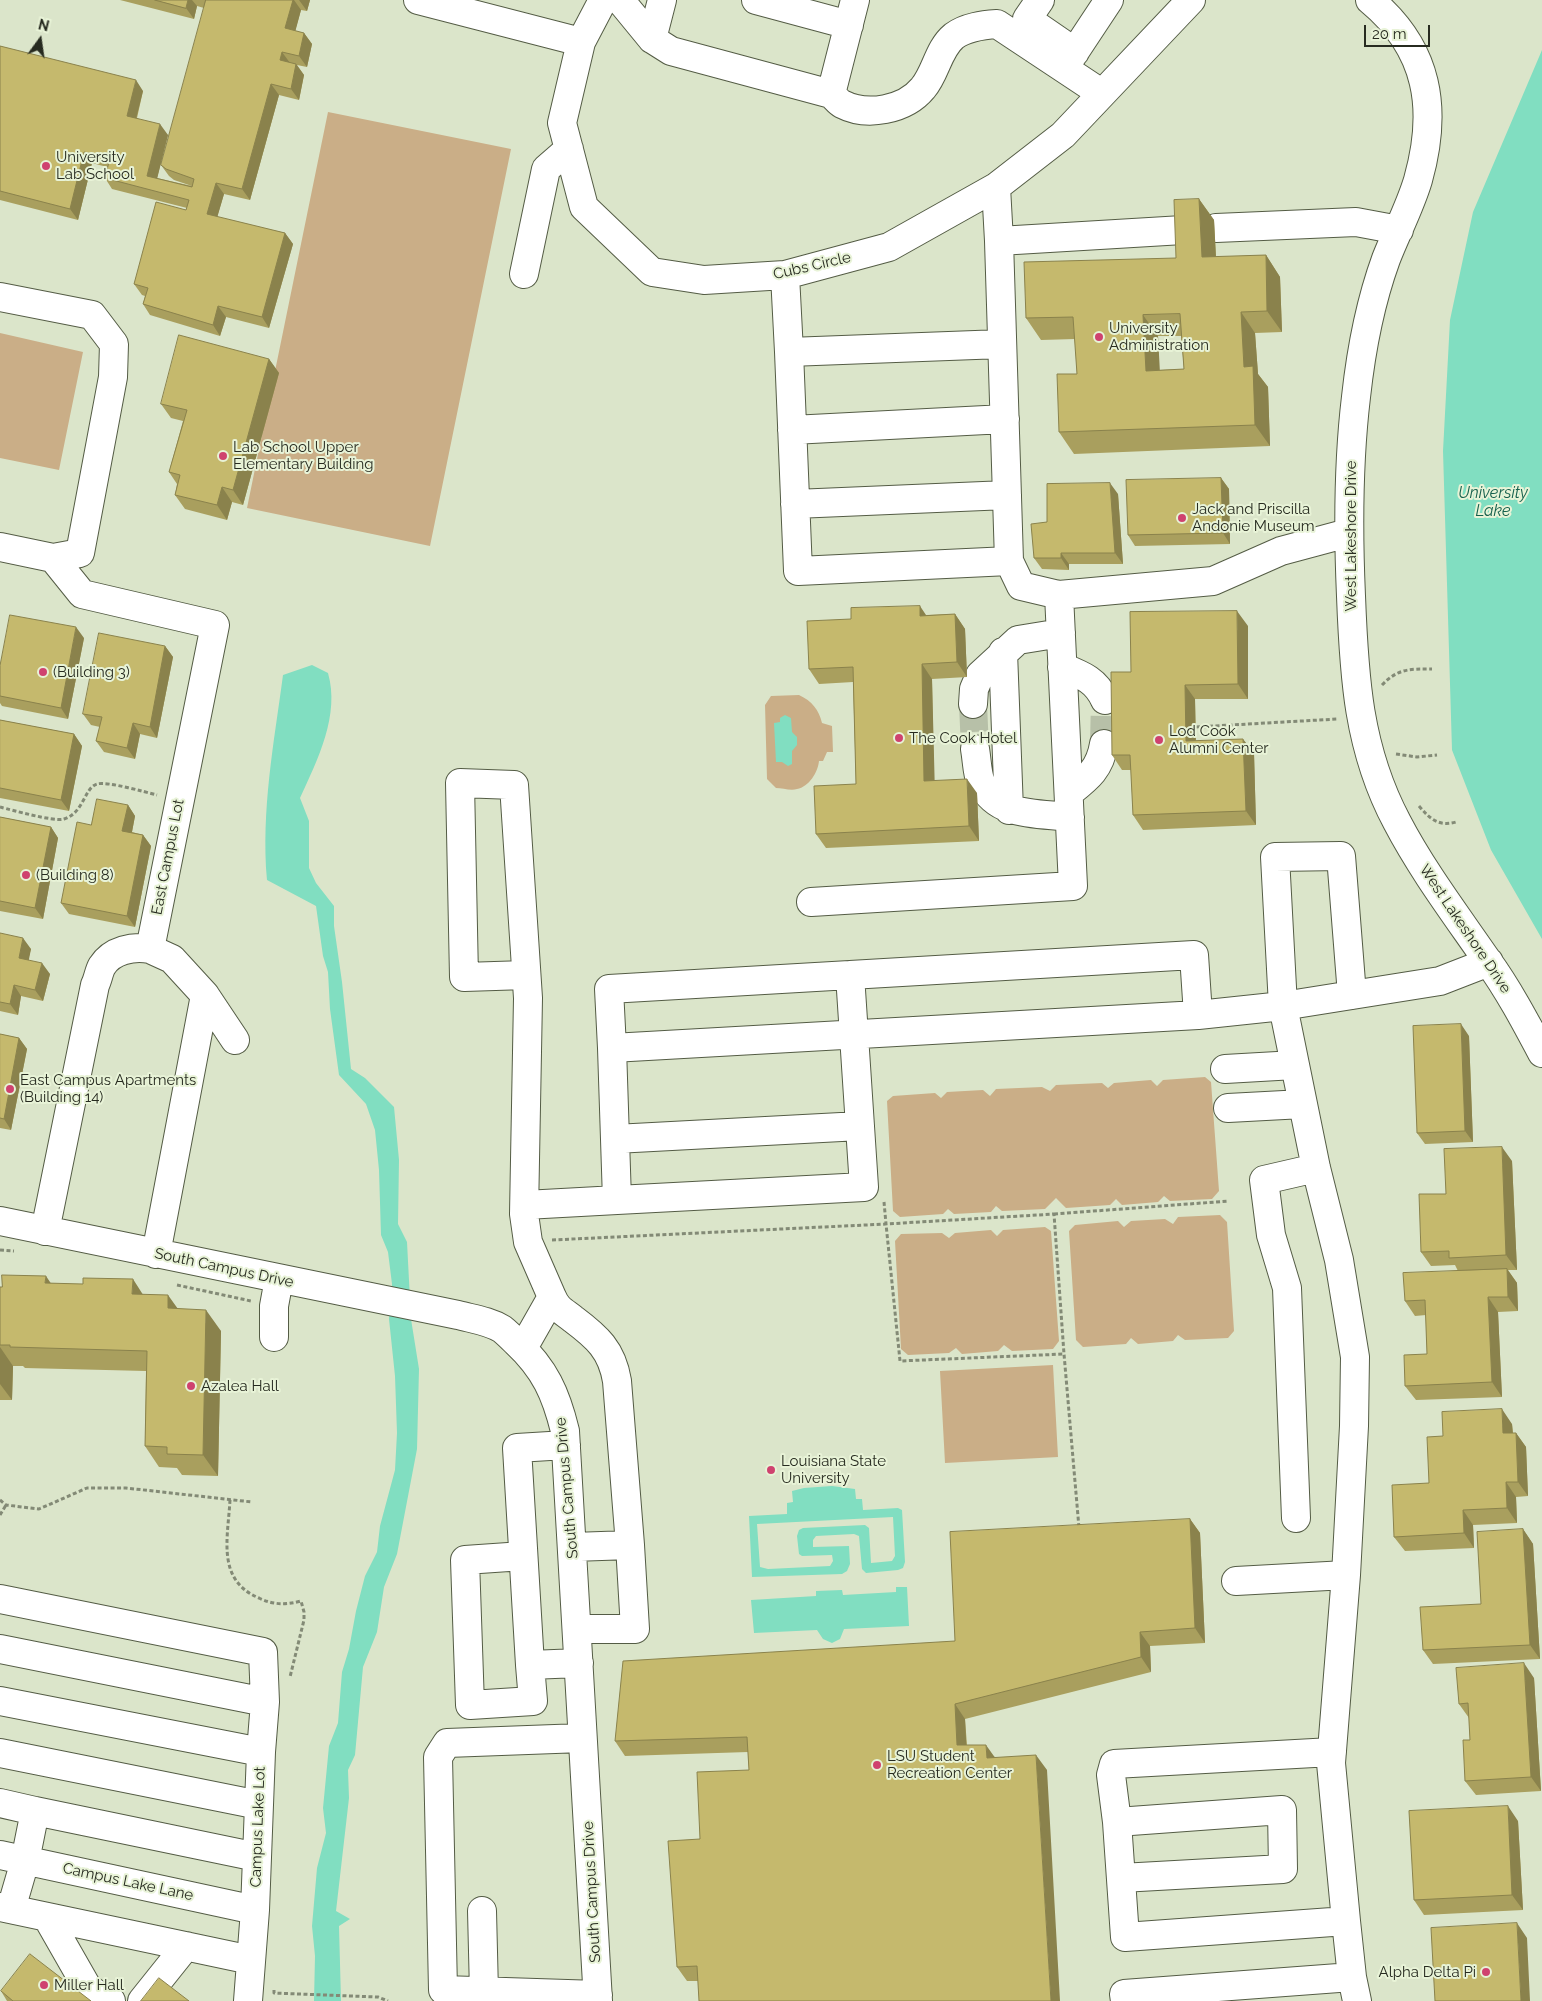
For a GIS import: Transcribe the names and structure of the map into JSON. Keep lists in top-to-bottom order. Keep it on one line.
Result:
{"streets":{"street":["Cubs Circle","West Lakeshore Drive","East Campus Lot","South Campus Drive","Campus Lake Lot","Campus Lake Lane"]},"crossings":[["Campus Lake Lot","Campus Lake Lane"]],"water":["University Lake"],"places":["University Lab School","University Administration","Lab School Upper Elementary Building","Jack and Priscilla Andonie Museum","(Building 3)","The Cook Hotel","Lod Cook Alumni Center","(Building 8)","East Campus Apartments (Building 14)","Azalea Hall","Louisiana State University","LSU Student Recreation Center","Alpha Delta Pi","Miller Hall"],"scale_bar":"20 m","north":"top"}
